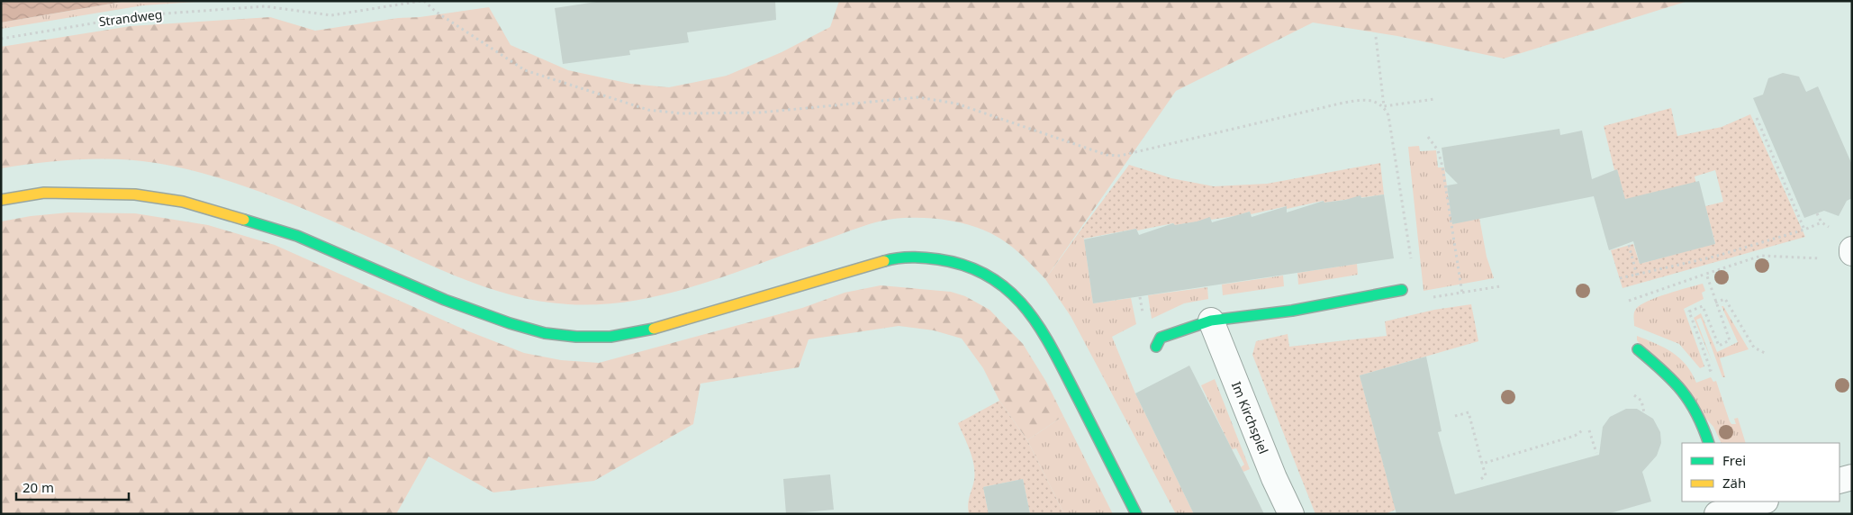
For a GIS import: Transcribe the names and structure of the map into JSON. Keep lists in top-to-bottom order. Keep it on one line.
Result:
{"streets":{"street":["Im Kirchspiel"],"path":["Strandweg"]},"legend":["Frei","Zäh"],"scale_bar":"20 m"}
